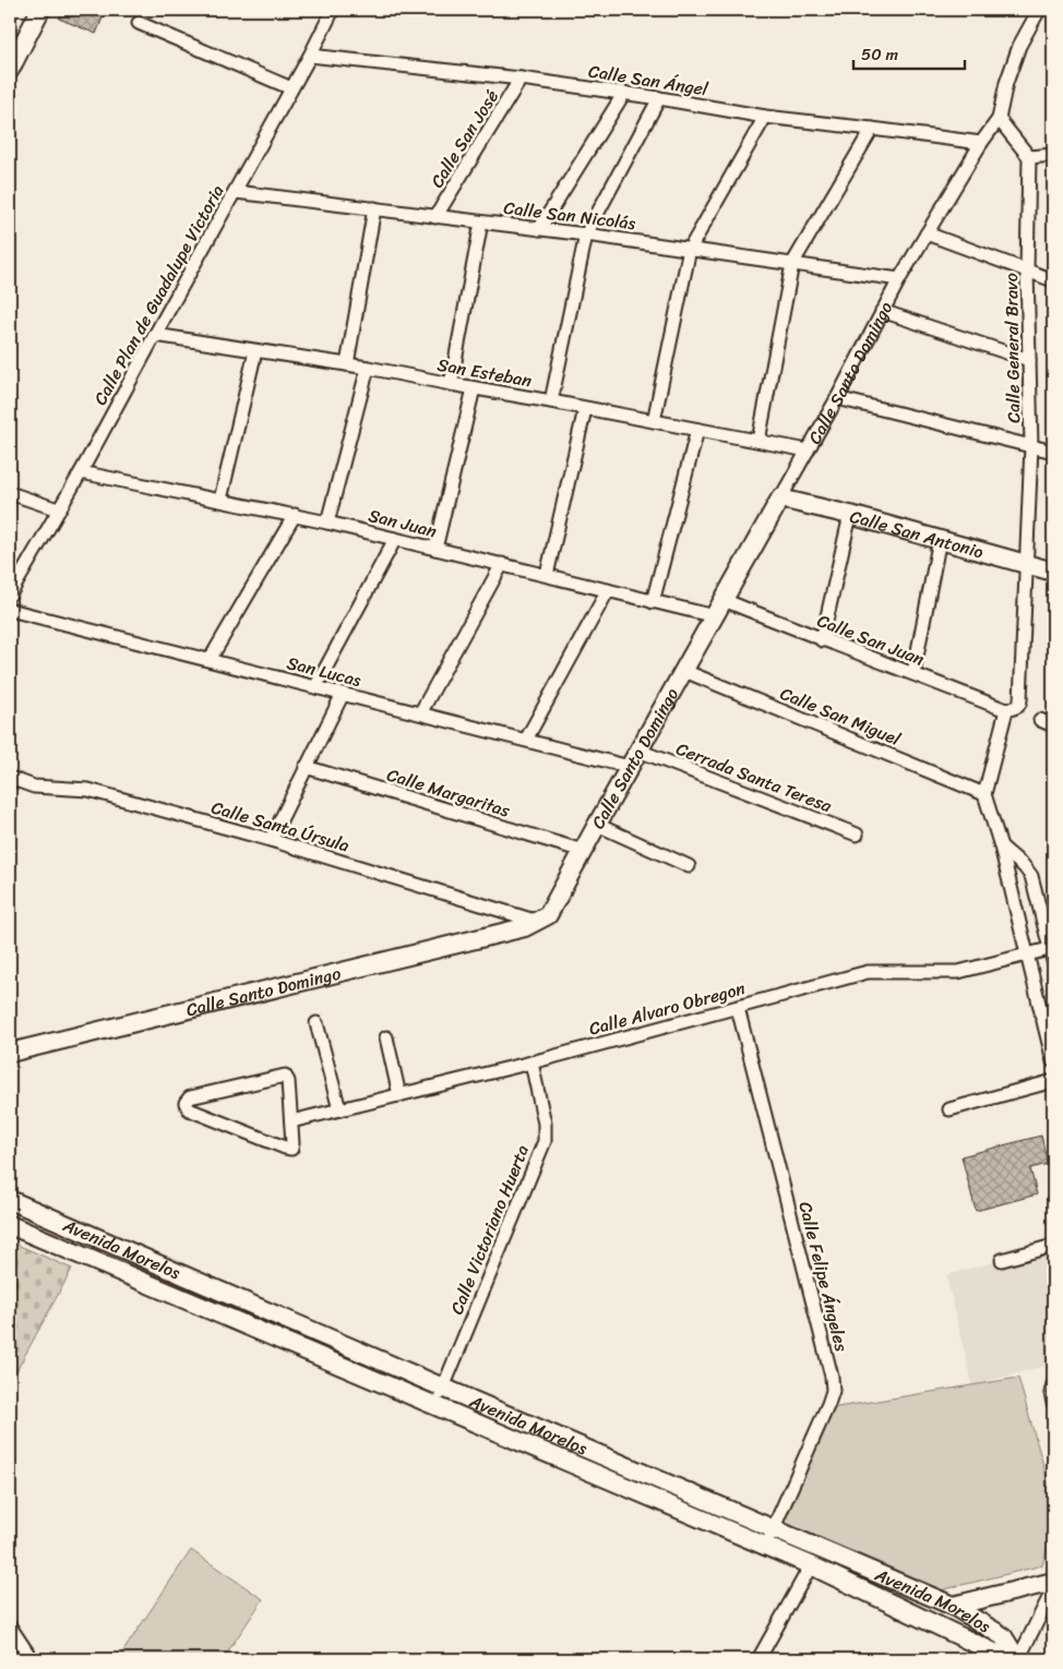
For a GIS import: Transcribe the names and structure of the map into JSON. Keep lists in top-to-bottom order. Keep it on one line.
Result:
{"streets":{"main road":["Calle Santo Domingo","Calle San Antonio","Avenida Morelos"],"street":["Calle San Ángel","Calle San José","Calle San Nicolás","Calle Plan de Guadalupe Victoria","Calle General Bravo","San Esteban","San Juan","Calle San Juan","San Lucas","Calle San Miguel","Cerrada Santa Teresa","Calle Margaritas","Calle Santa Úrsula","Calle Alvaro Obregon","Calle Victoriano Huerta","Calle Felipe Ángeles"]},"crossings":[["Calle San Ángel","Calle San José"],["Calle San Ángel","Calle Plan de Guadalupe Victoria"],["Calle San Ángel","Calle Santo Domingo"],["Calle San José","Calle San Nicolás"],["Calle San Nicolás","Calle Plan de Guadalupe Victoria"],["Calle San Nicolás","Calle Santo Domingo"],["Calle Plan de Guadalupe Victoria","San Esteban"],["Calle Plan de Guadalupe Victoria","San Juan"],["Calle General Bravo","Calle San Antonio"],["Calle General Bravo","Calle San Juan"],["San Esteban","Calle Santo Domingo"],["Calle Santo Domingo","San Juan"],["Calle Santo Domingo","Calle San Antonio"],["Calle Santo Domingo","Calle San Juan"],["Calle Santo Domingo","San Lucas"],["Calle Santo Domingo","Calle San Miguel"],["Calle Santo Domingo","Cerrada Santa Teresa"],["Calle Santo Domingo","Calle Margaritas"],["Calle Santo Domingo","Calle Santa Úrsula"],["Calle Alvaro Obregon","Calle Victoriano Huerta"],["Calle Alvaro Obregon","Calle Felipe Ángeles"],["Calle Victoriano Huerta","Avenida Morelos"],["Avenida Morelos","Calle Felipe Ángeles"]],"scale_bar":"50 m"}
